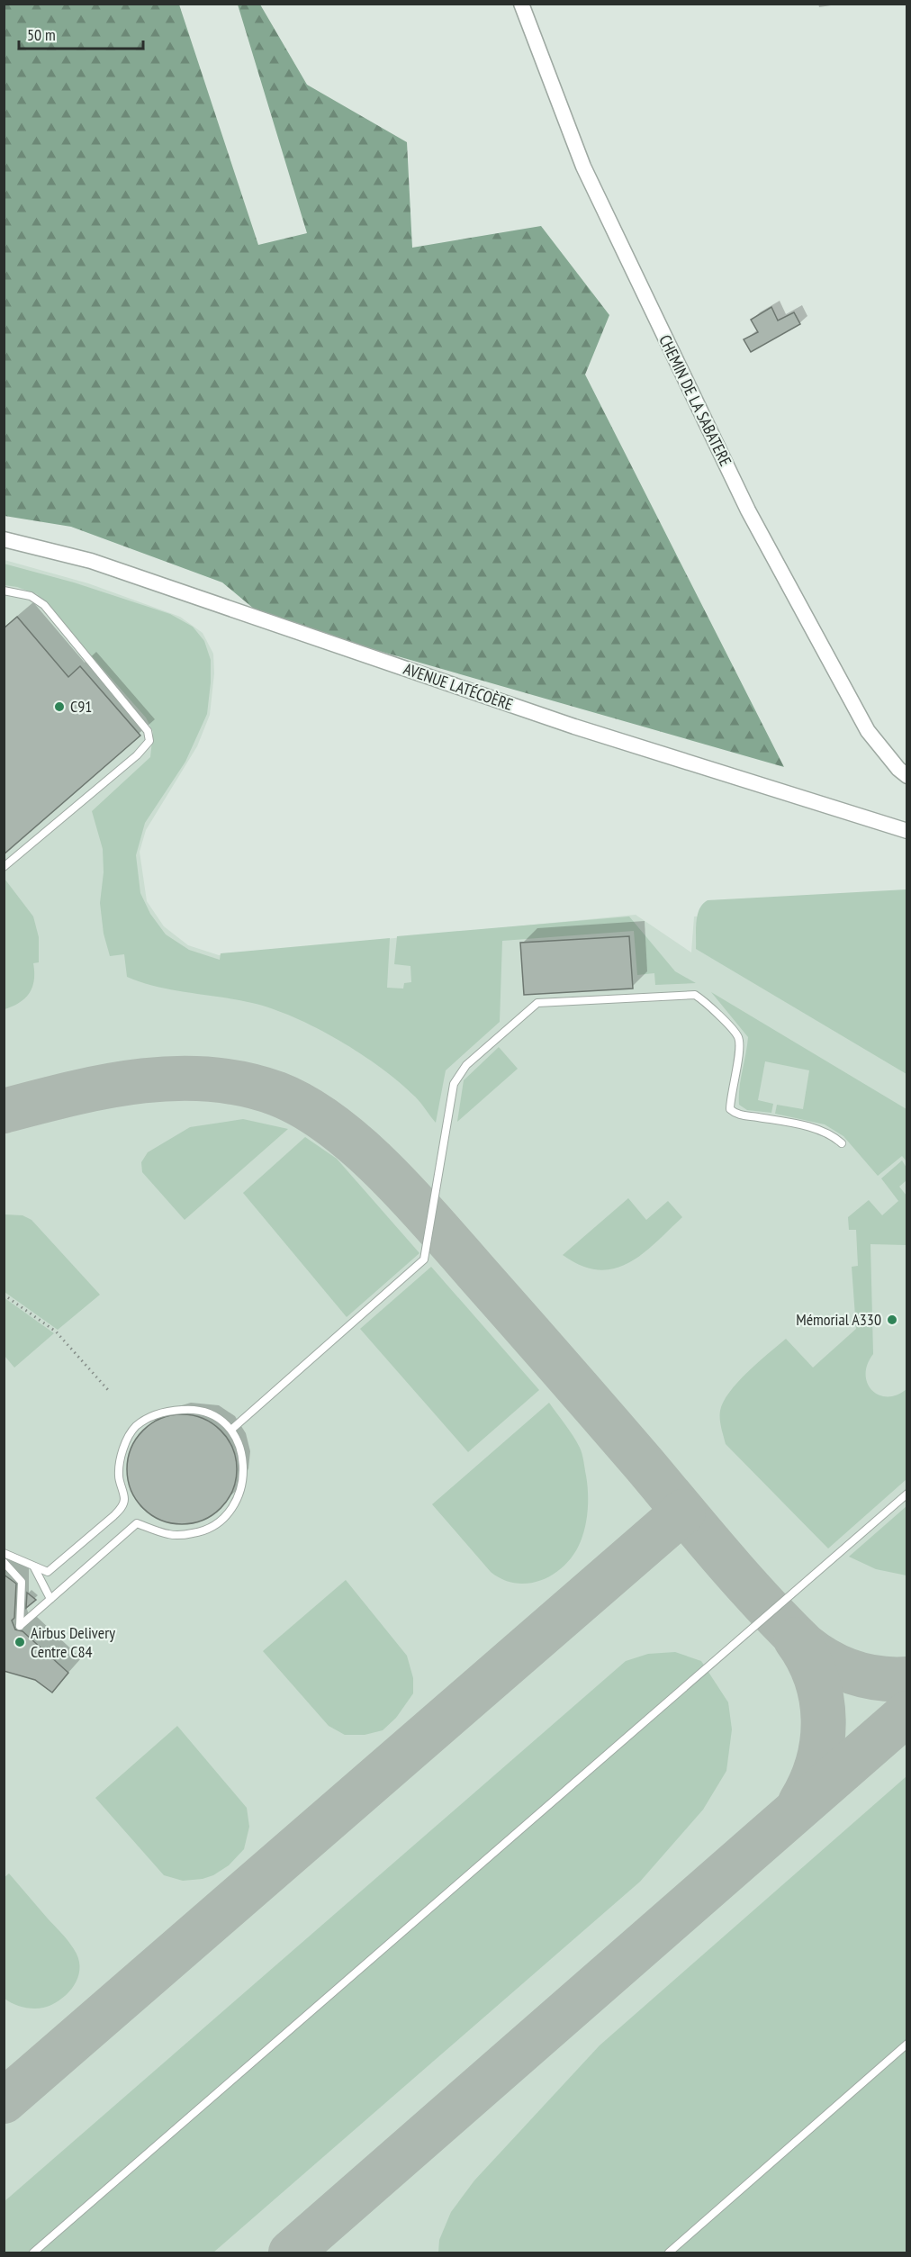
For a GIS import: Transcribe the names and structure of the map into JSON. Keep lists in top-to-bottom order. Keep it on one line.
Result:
{"streets":{"street":["CHEMIN DE LA SABATERE","AVENUE LATÉCOÈRE"]},"places":["C91","Mémorial A330","Airbus Delivery Centre C84"],"scale_bar":"50 m"}
